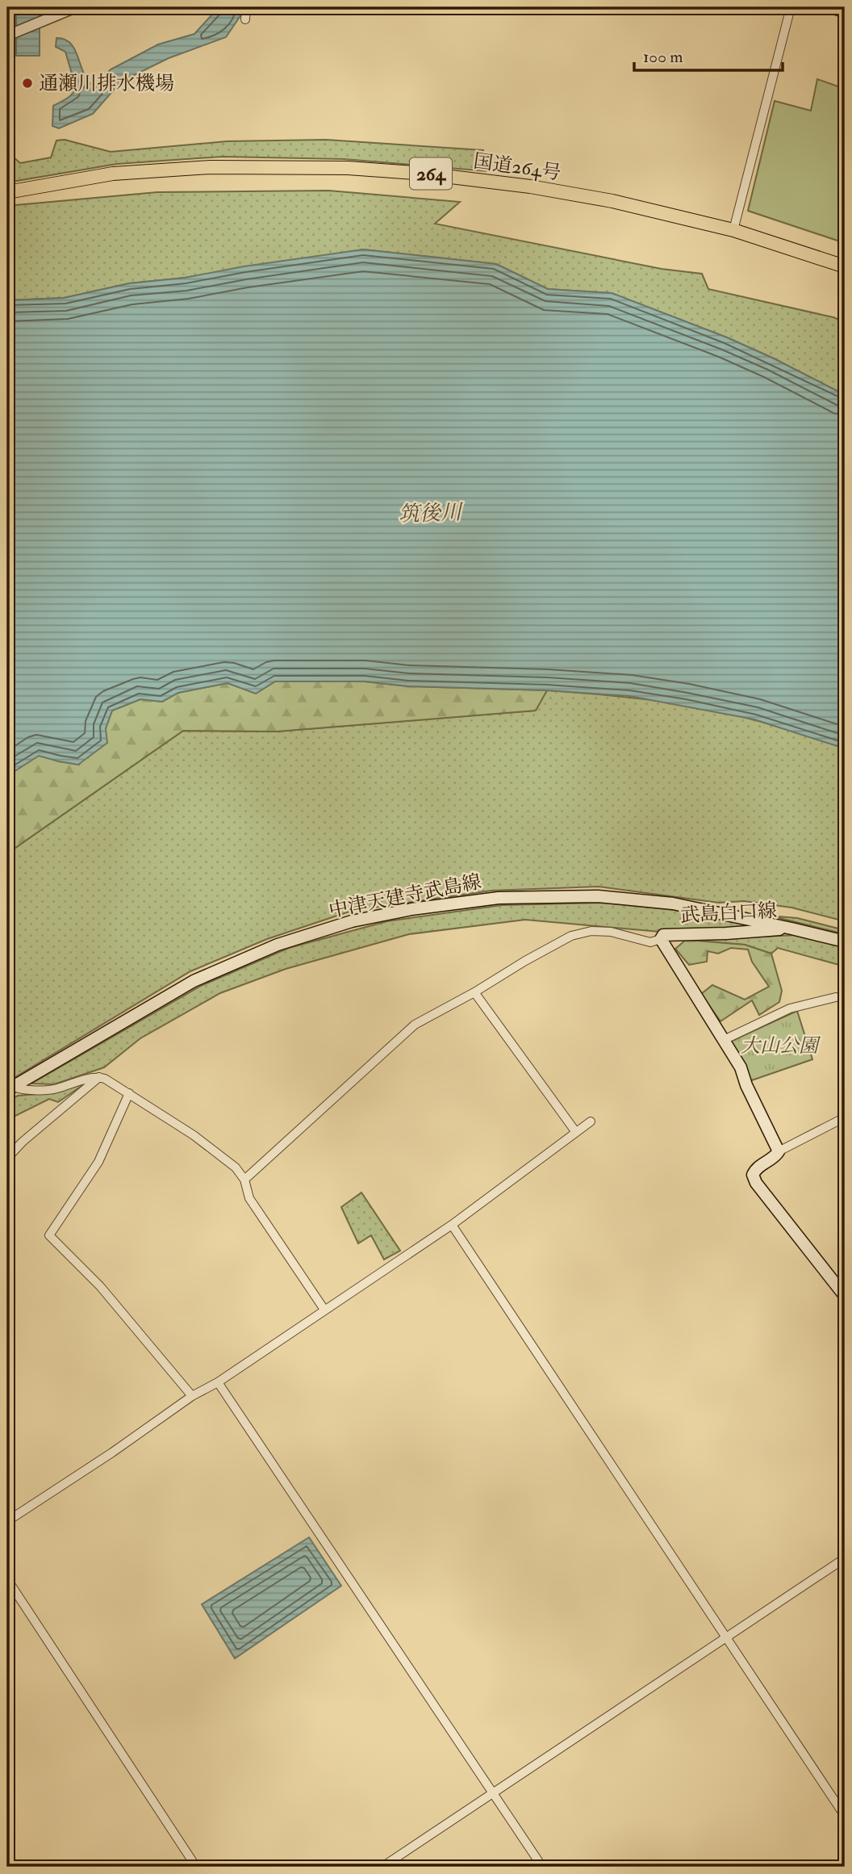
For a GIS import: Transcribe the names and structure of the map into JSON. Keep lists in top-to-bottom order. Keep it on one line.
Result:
{"streets":{"highway":["国道264号","264"],"main road":["中津天建寺武島線","武島白口線"]},"crossings":[["中津天建寺武島線","武島白口線"]],"water":["筑後川"],"parks":["大山公園"],"places":["通瀬川排水機場"],"scale_bar":"100 m"}
